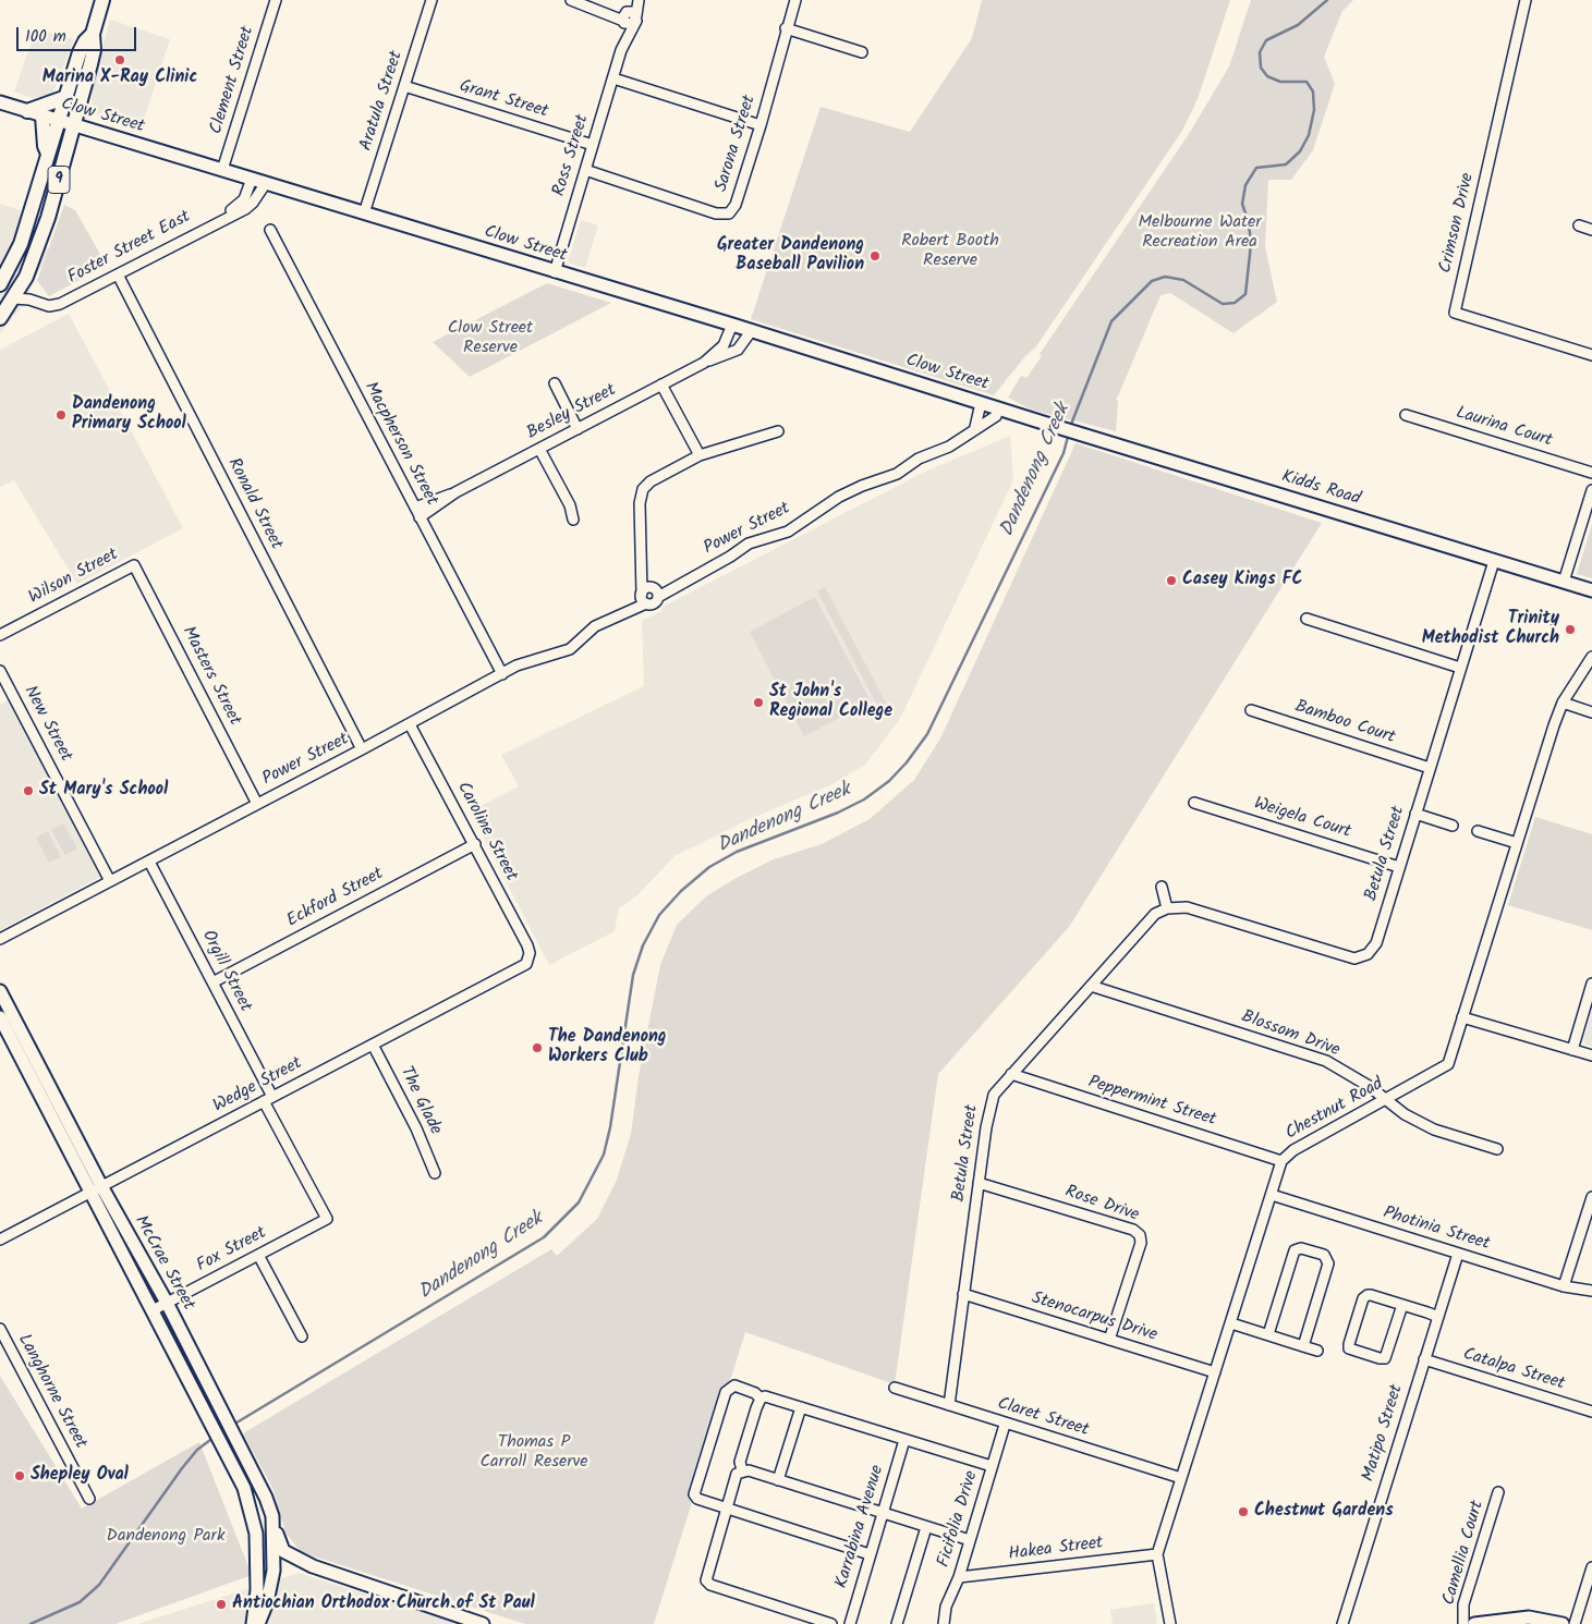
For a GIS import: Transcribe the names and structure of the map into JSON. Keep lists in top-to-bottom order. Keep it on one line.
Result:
{"streets":{"highway":["9"],"main road":["Clow Street","Kidds Road","McCrae Street"],"street":["Clement Street","Grant Street","Aratula Street","Sarona Street","Ross Street","Crimson Drive","Foster Street East","Besley Street","Laurina Court","Macpherson Street","Ronald Street","Power Street","Wilson Street","Masters Street","Bamboo Court","New Street","Weigela Court","Caroline Street","Betula Street","Eckford Street","Orgill Street","Blossom Drive","Wedge Street","The Glade","Peppermint Street","Chestnut Road","Rose Drive","Photinia Street","Fox Street","Stenocarpus Drive","Catalpa Street","Langhorne Street","Claret Street","Matipo Street","Ficifolia Drive","Karrabina Avenue","Hakea Street","Camellia Court"]},"crossings":[["Clement Street","Clow Street"],["Grant Street","Aratula Street"],["Grant Street","Ross Street"],["Aratula Street","Clow Street"],["Clow Street","Ross Street"],["Clow Street","9"],["Clow Street","Foster Street East"],["Clow Street","Besley Street"],["Clow Street","Kidds Road"],["Clow Street","Power Street"],["Sarona Street","Ross Street"],["9","Foster Street East"],["Foster Street East","Ronald Street"],["Besley Street","Macpherson Street"],["Macpherson Street","Power Street"],["Kidds Road","Betula Street"],["Ronald Street","Power Street"],["Power Street","Masters Street"],["Power Street","New Street"],["Power Street","Caroline Street"],["Power Street","Orgill Street"],["Wilson Street","Masters Street"],["Bamboo Court","Betula Street"],["Weigela Court","Betula Street"],["Caroline Street","Eckford Street"],["Caroline Street","Wedge Street"],["Betula Street","Blossom Drive"],["Betula Street","Peppermint Street"],["Betula Street","Rose Drive"],["Betula Street","Stenocarpus Drive"],["Betula Street","Claret Street"],["Eckford Street","Orgill Street"],["Orgill Street","Wedge Street"],["Orgill Street","Fox Street"],["Blossom Drive","Chestnut Road"],["Wedge Street","The Glade"],["Wedge Street","McCrae Street"],["Peppermint Street","Chestnut Road"],["Chestnut Road","Photinia Street"],["Chestnut Road","Stenocarpus Drive"],["Chestnut Road","Claret Street"],["Chestnut Road","Hakea Street"],["Rose Drive","Stenocarpus Drive"],["Photinia Street","Matipo Street"],["Fox Street","McCrae Street"],["Catalpa Street","Matipo Street"],["Claret Street","Ficifolia Drive"],["Ficifolia Drive","Hakea Street"]],"water":["Dandenong Creek"],"parks":["Melbourne Water Recreation Area","Robert Booth Reserve","Clow Street Reserve","Thomas P Carroll Reserve","Dandenong Park"],"places":["Marina X-Ray Clinic","Greater Dandenong Baseball Pavilion","Dandenong Primary School","Casey Kings FC","Trinity Methodist Church","St John's Regional College","St Mary's School","The Dandenong Workers Club","Shepley Oval","Chestnut Gardens","Antiochian Orthodox Church of St Paul"],"scale_bar":"100 m"}
